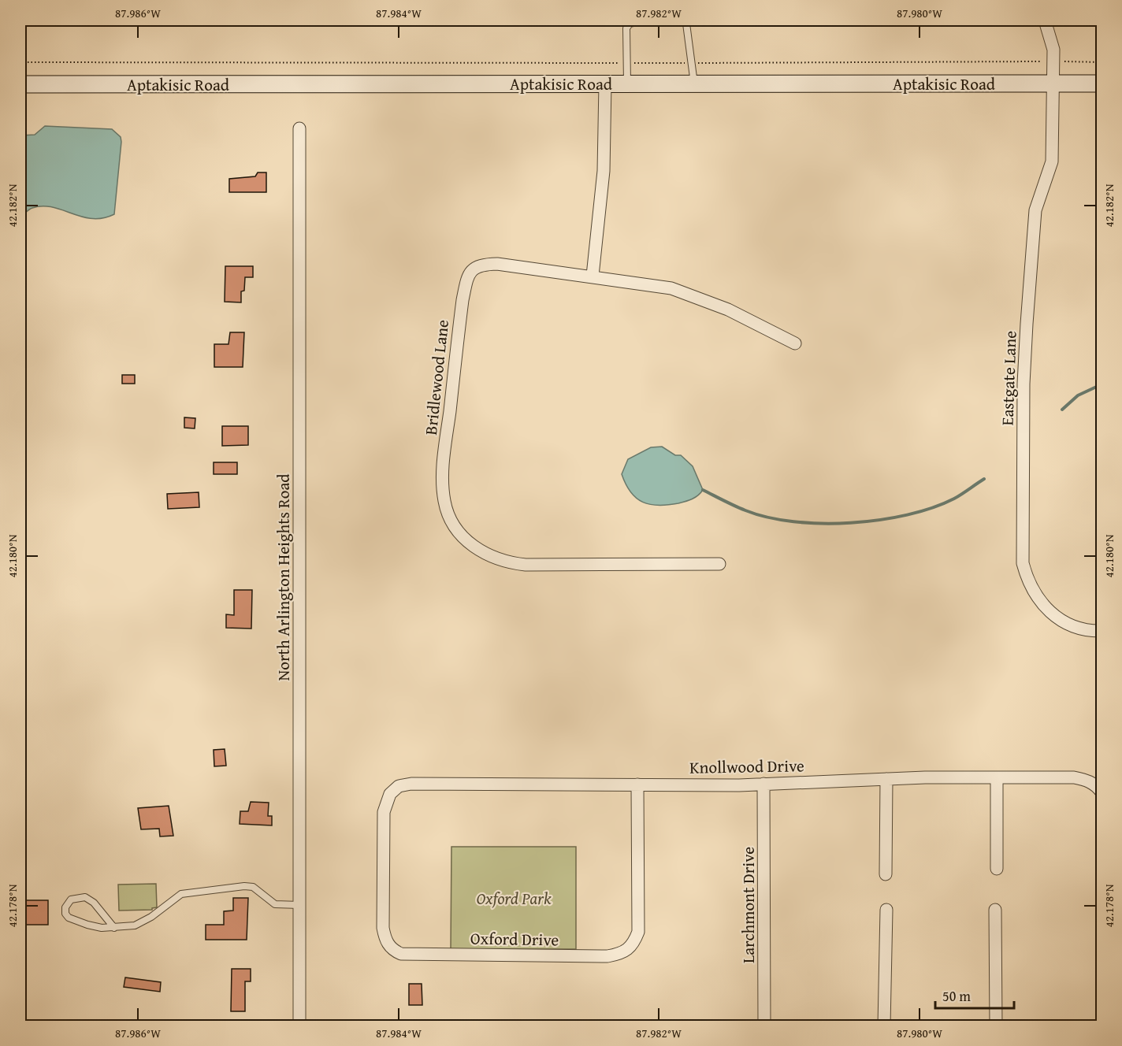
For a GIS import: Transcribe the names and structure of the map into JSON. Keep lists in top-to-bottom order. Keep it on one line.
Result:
{"streets":{"main road":["Aptakisic Road"],"street":["Bridlewood Lane","Eastgate Lane","North Arlington Heights Road","Knollwood Drive","Larchmont Drive","Oxford Drive"]},"crossings":[["Aptakisic Road","Eastgate Lane"],["Knollwood Drive","Larchmont Drive"],["Knollwood Drive","Oxford Drive"]],"parks":["Oxford Park"],"scale_bar":"50 m","coordinates":["87.986°W","87.984°W","87.982°W","87.980°W","42.182°N","42.180°N","42.178°N"]}
